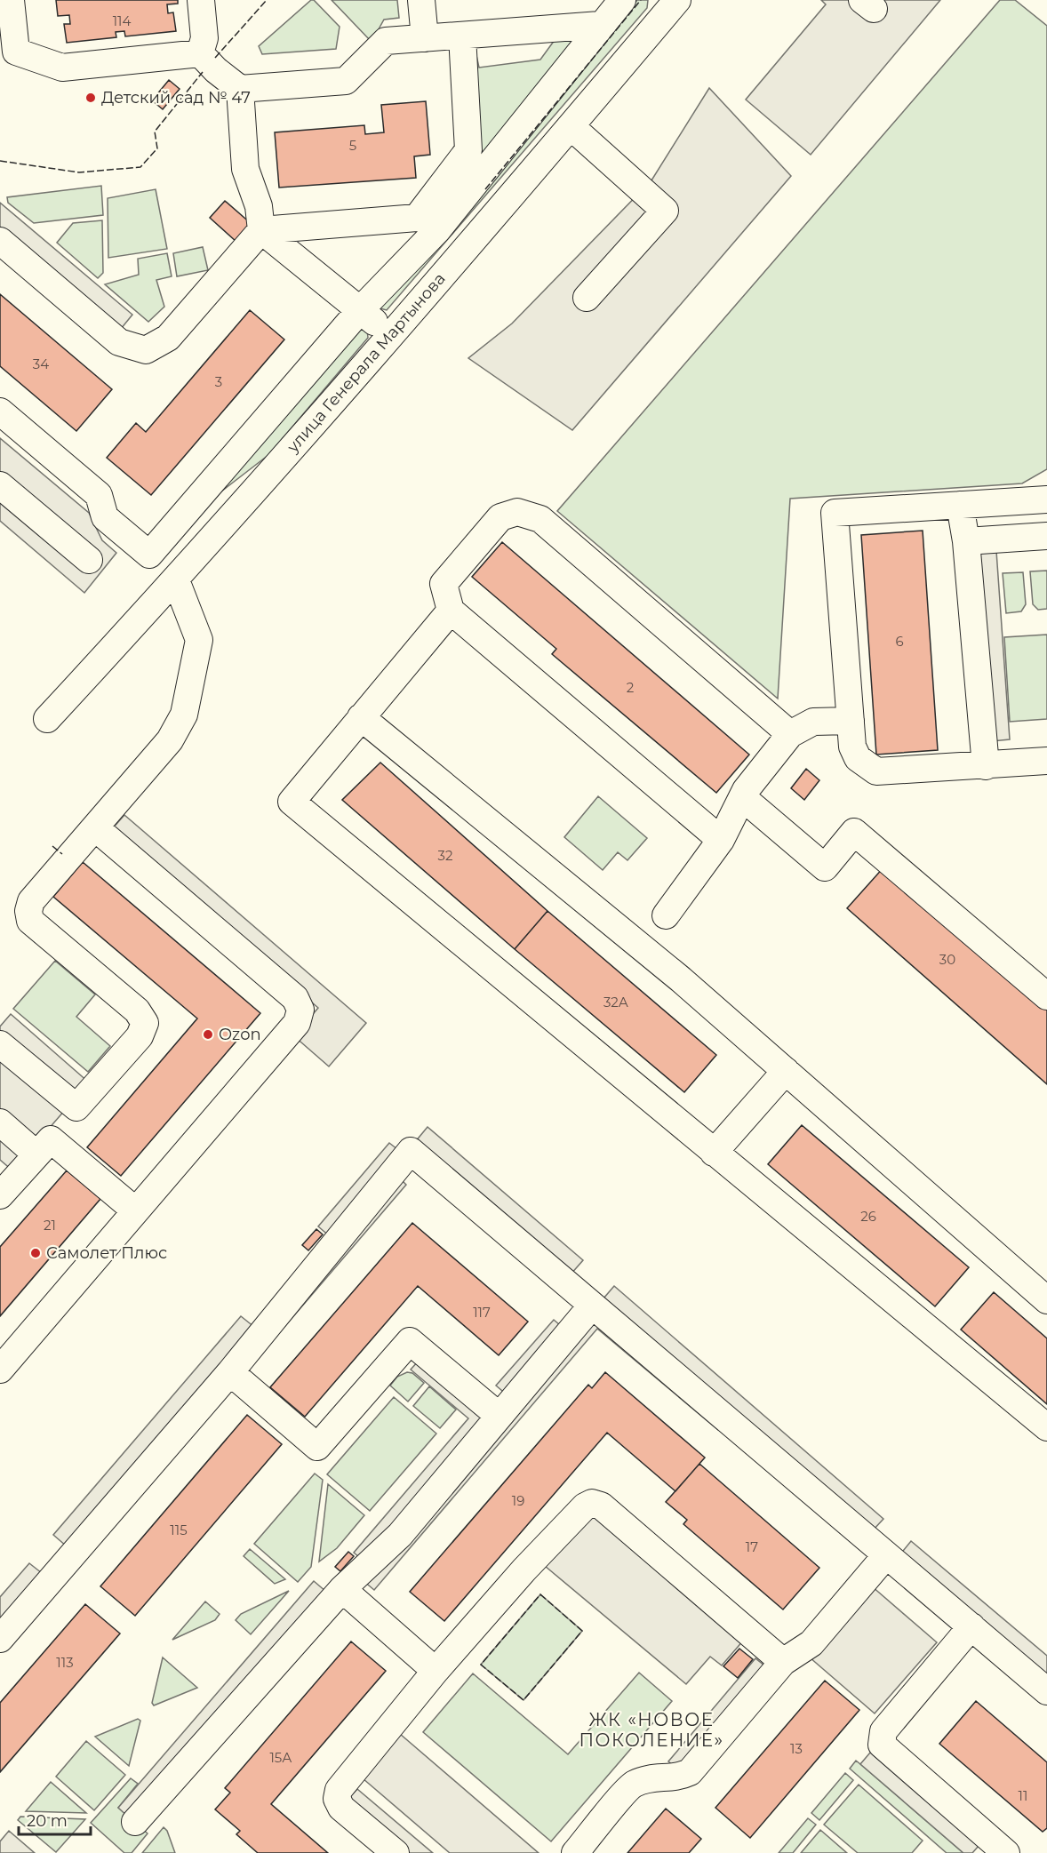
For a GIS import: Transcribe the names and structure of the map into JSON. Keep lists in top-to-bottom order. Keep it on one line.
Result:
{"streets":{"street":["улица Генерала Мартынова"]},"districts":["ЖК «НОВОЕ ПОКОЛЕНИЕ»"],"places":["Детский сад № 47","Ozon","Самолет Плюс"],"house_numbers":["114","5","34","3","6","2","32","30","32А","26","21","117","19","115","17","113","13","15А","11"],"scale_bar":"20 m"}
